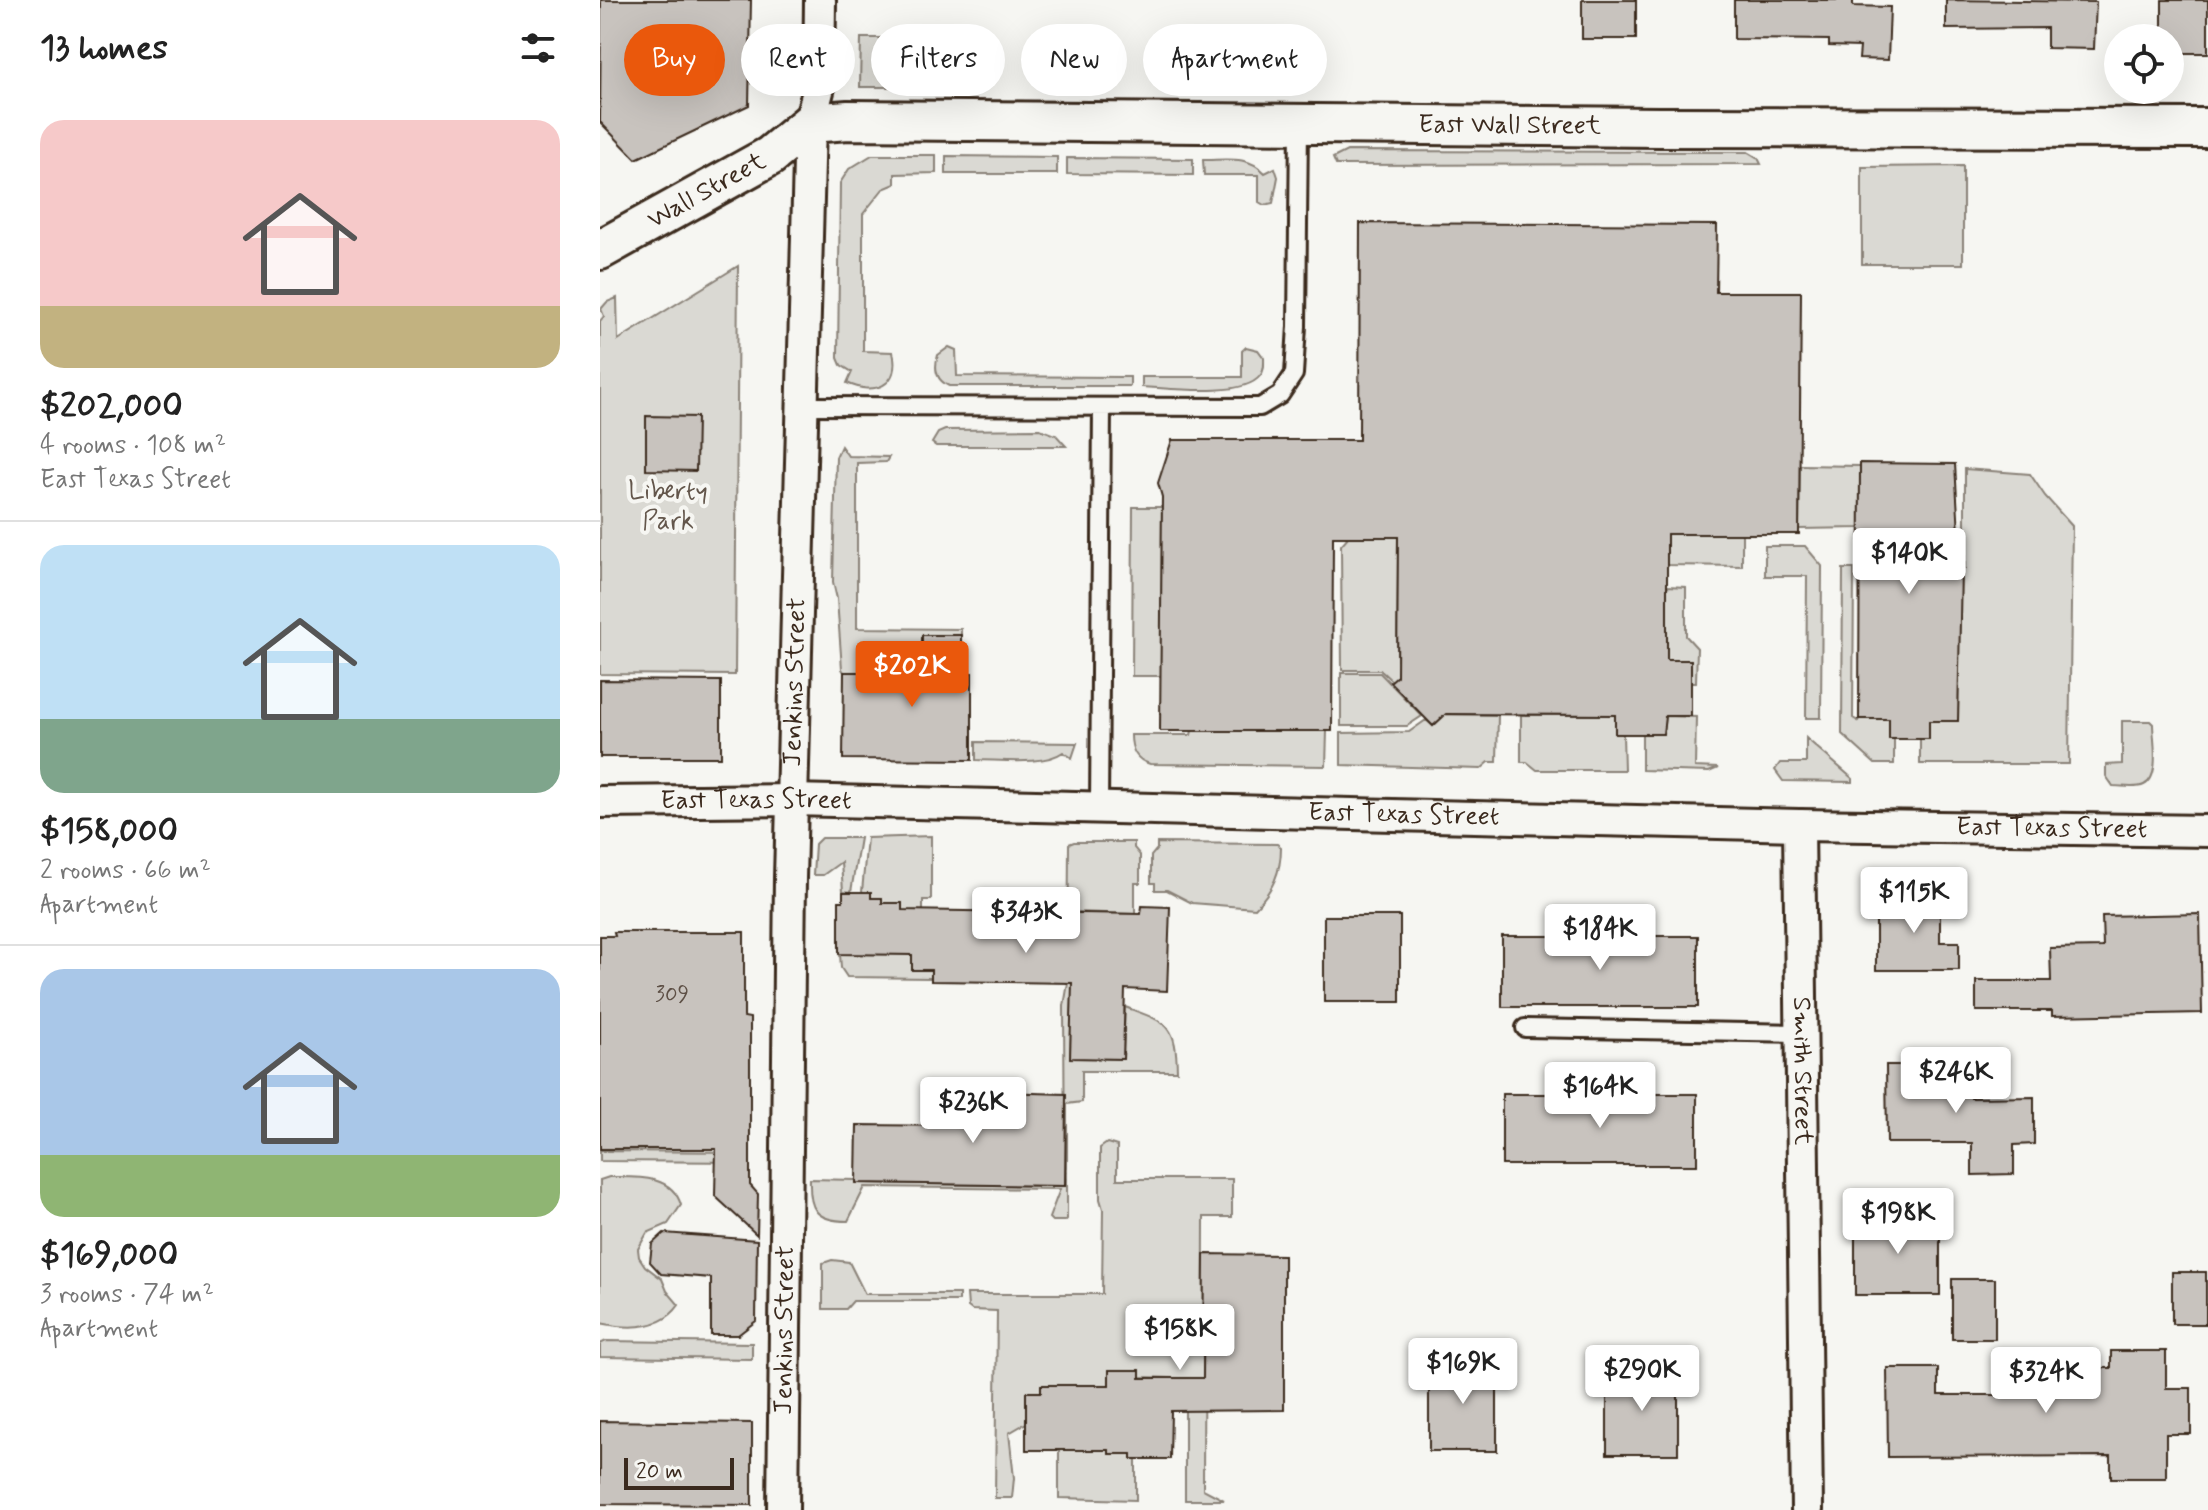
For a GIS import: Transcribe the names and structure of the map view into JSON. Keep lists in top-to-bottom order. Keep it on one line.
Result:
{"streets":{"street":["East Wall Street","Wall Street","Jenkins Street","East Texas Street","Smith Street"]},"crossings":[["East Wall Street","Wall Street"],["East Wall Street","Jenkins Street"],["Wall Street","Jenkins Street"],["Jenkins Street","East Texas Street"],["East Texas Street","Smith Street"]],"parks":["Liberty Park"],"house_numbers":["309"],"scale_bar":"20 m","page":{"heading":"13 homes","chip":["Buy","Rent","Filters","New","Apartment"],"list":[{"name":"$202,000","note":"4 rooms · 108 m² · East Texas Street"},{"name":"$158,000","note":"2 rooms · 66 m² · Apartment"},{"name":"$169,000","note":"3 rooms · 74 m² · Apartment"}],"price":["$140K","$202K","$115K","$343K","$184K","$246K","$164K","$236K","$198K","$158K","$169K","$290K","$324K"],"scale":"20 m"}}
